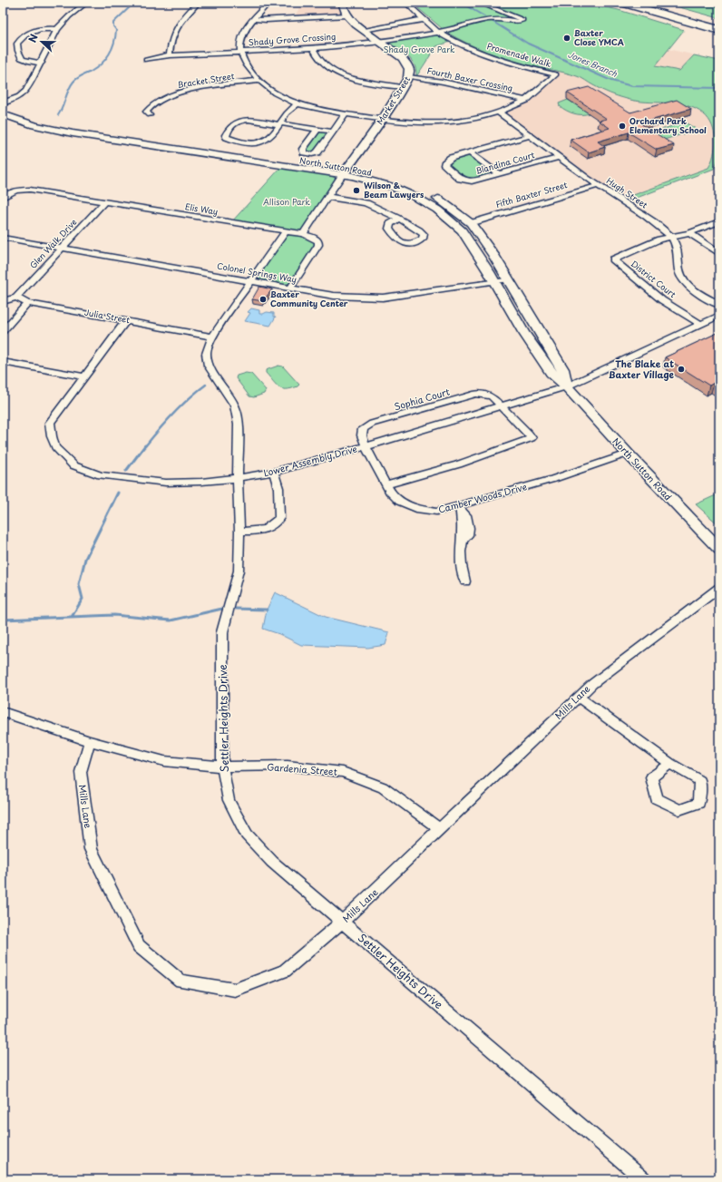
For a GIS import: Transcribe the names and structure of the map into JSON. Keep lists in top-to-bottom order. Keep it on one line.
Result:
{"streets":{"main road":["Market Street","North Sutton Road"],"street":["Shady Grove Crossing","Promenade Walk","Fourth Baxer Crossing","Bracket Street","Blandina Court","Hugh Street","Fifth Baxter Street","Elis Way","Glen Walk Drive","Colonel Springs Way","District Court","Julia Street","Sophia Court","Lower Assembly Drive","Camber Woods Drive","Mills Lane","Settler Heights Drive","Gardenia Street"]},"crossings":[["Shady Grove Crossing","Promenade Walk"],["Shady Grove Crossing","Market Street"],["Promenade Walk","Fourth Baxer Crossing"],["Fourth Baxer Crossing","Market Street"],["Market Street","North Sutton Road"],["Blandina Court","Hugh Street"],["North Sutton Road","Fifth Baxter Street"],["North Sutton Road","Colonel Springs Way"],["North Sutton Road","Lower Assembly Drive"],["North Sutton Road","Camber Woods Drive"],["Hugh Street","Fifth Baxter Street"],["Hugh Street","District Court"],["Elis Way","Glen Walk Drive"],["Elis Way","Colonel Springs Way"],["Glen Walk Drive","Colonel Springs Way"],["Glen Walk Drive","Julia Street"],["District Court","Lower Assembly Drive"],["Julia Street","Lower Assembly Drive"],["Sophia Court","Lower Assembly Drive"],["Sophia Court","Camber Woods Drive"],["Lower Assembly Drive","Camber Woods Drive"],["Lower Assembly Drive","Settler Heights Drive"],["Mills Lane","Settler Heights Drive"],["Mills Lane","Gardenia Street"],["Settler Heights Drive","Gardenia Street"]],"water":["Jones Branch"],"parks":["Shady Grove Park","Allison Park"],"places":["Baxter Close YMCA","Orchard Park Elementary School","Wilson & Beam Lawyers","Baxter Community Center","The Blake at Baxter Village"],"north":"left"}
